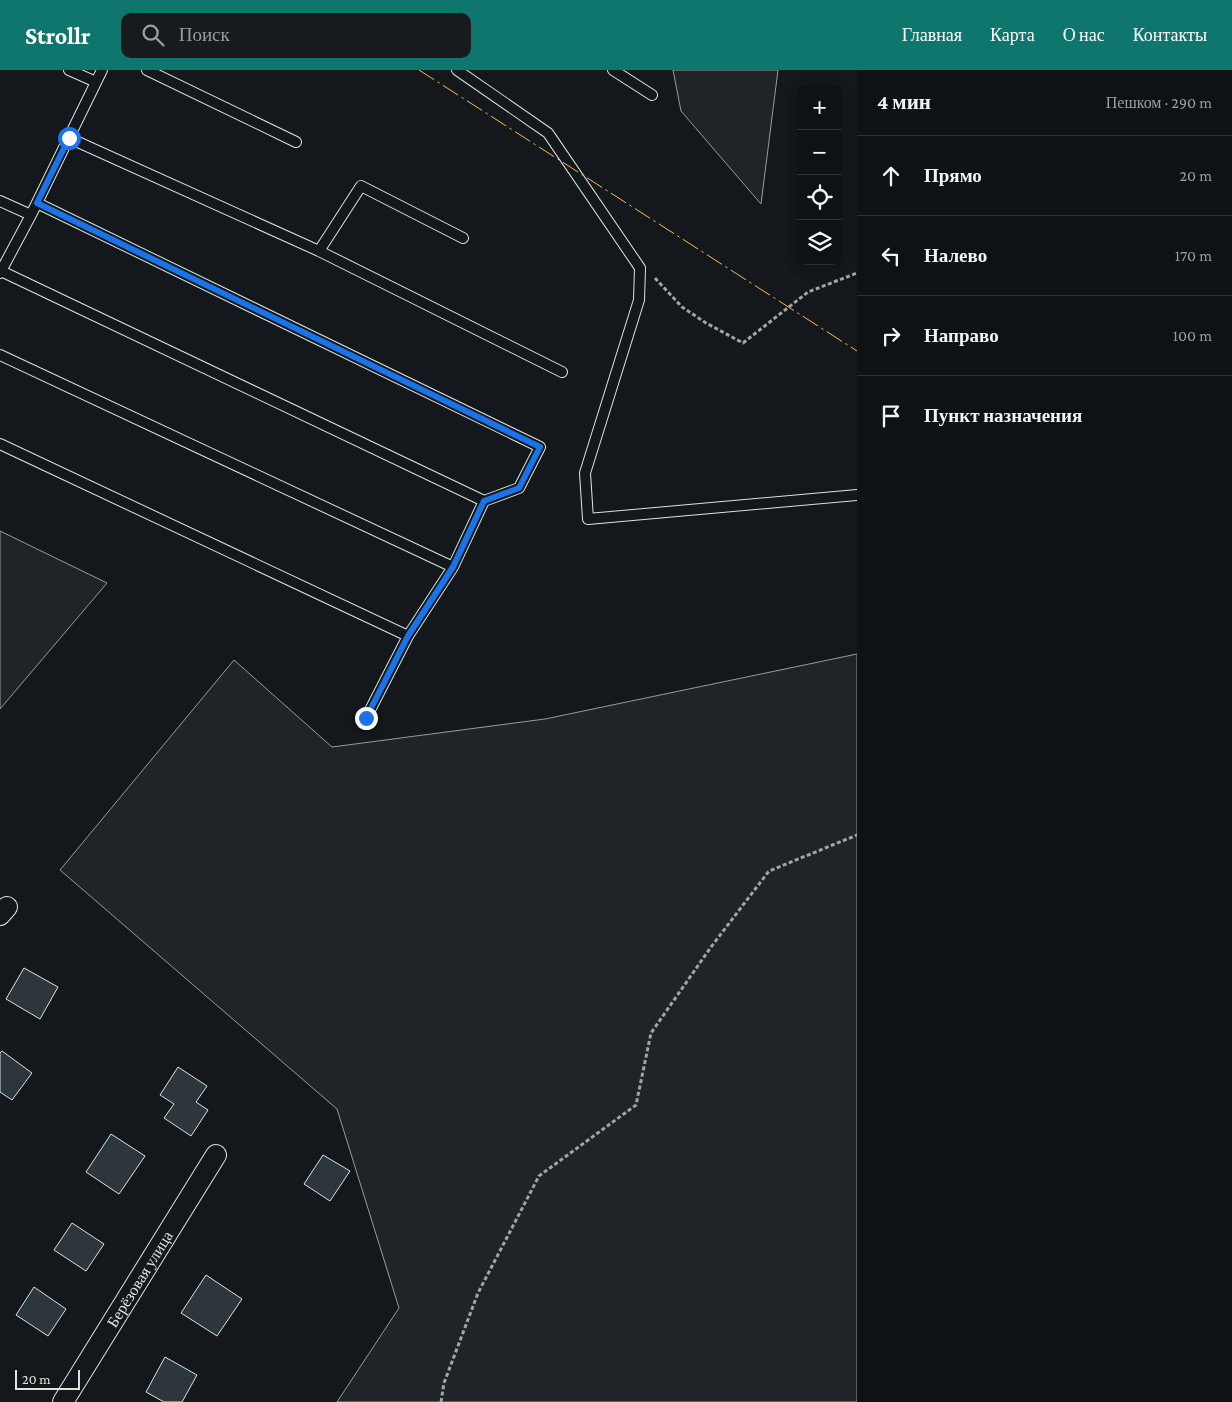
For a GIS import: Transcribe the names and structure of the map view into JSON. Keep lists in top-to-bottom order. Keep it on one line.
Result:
{"streets":{"street":["Берёзовая улица"]},"scale_bar":"20 m","page":{"header":"Strollr","search":"Поиск","nav":["Главная","Карта","О нас","Контакты"],"heading":["4 мин","Пешком · 290 m"],"map_buttons":["+","−"],"list":[["Прямо","20 m"],["Налево","170 m"],["Направо","100 m"],"Пункт назначения"],"scale":"20 m"}}
